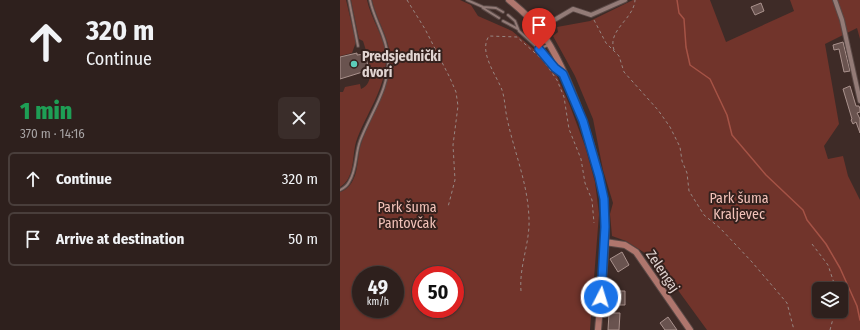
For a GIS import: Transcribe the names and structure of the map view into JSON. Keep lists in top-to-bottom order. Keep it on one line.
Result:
{"streets":{"main road":["Zelengaj"]},"parks":["Park šuma Kraljevec","Park šuma Pantovčak"],"places":["Predsjednički dvori"],"page":{"turn":["320 m","Continue"],"heading":["1 min","370 m · 14:16"],"list":[{"name":"Continue","value":"320 m"},{"name":"Arrive at destination","value":"50 m"}],"speed":"49 km/h","limit":"50"}}
